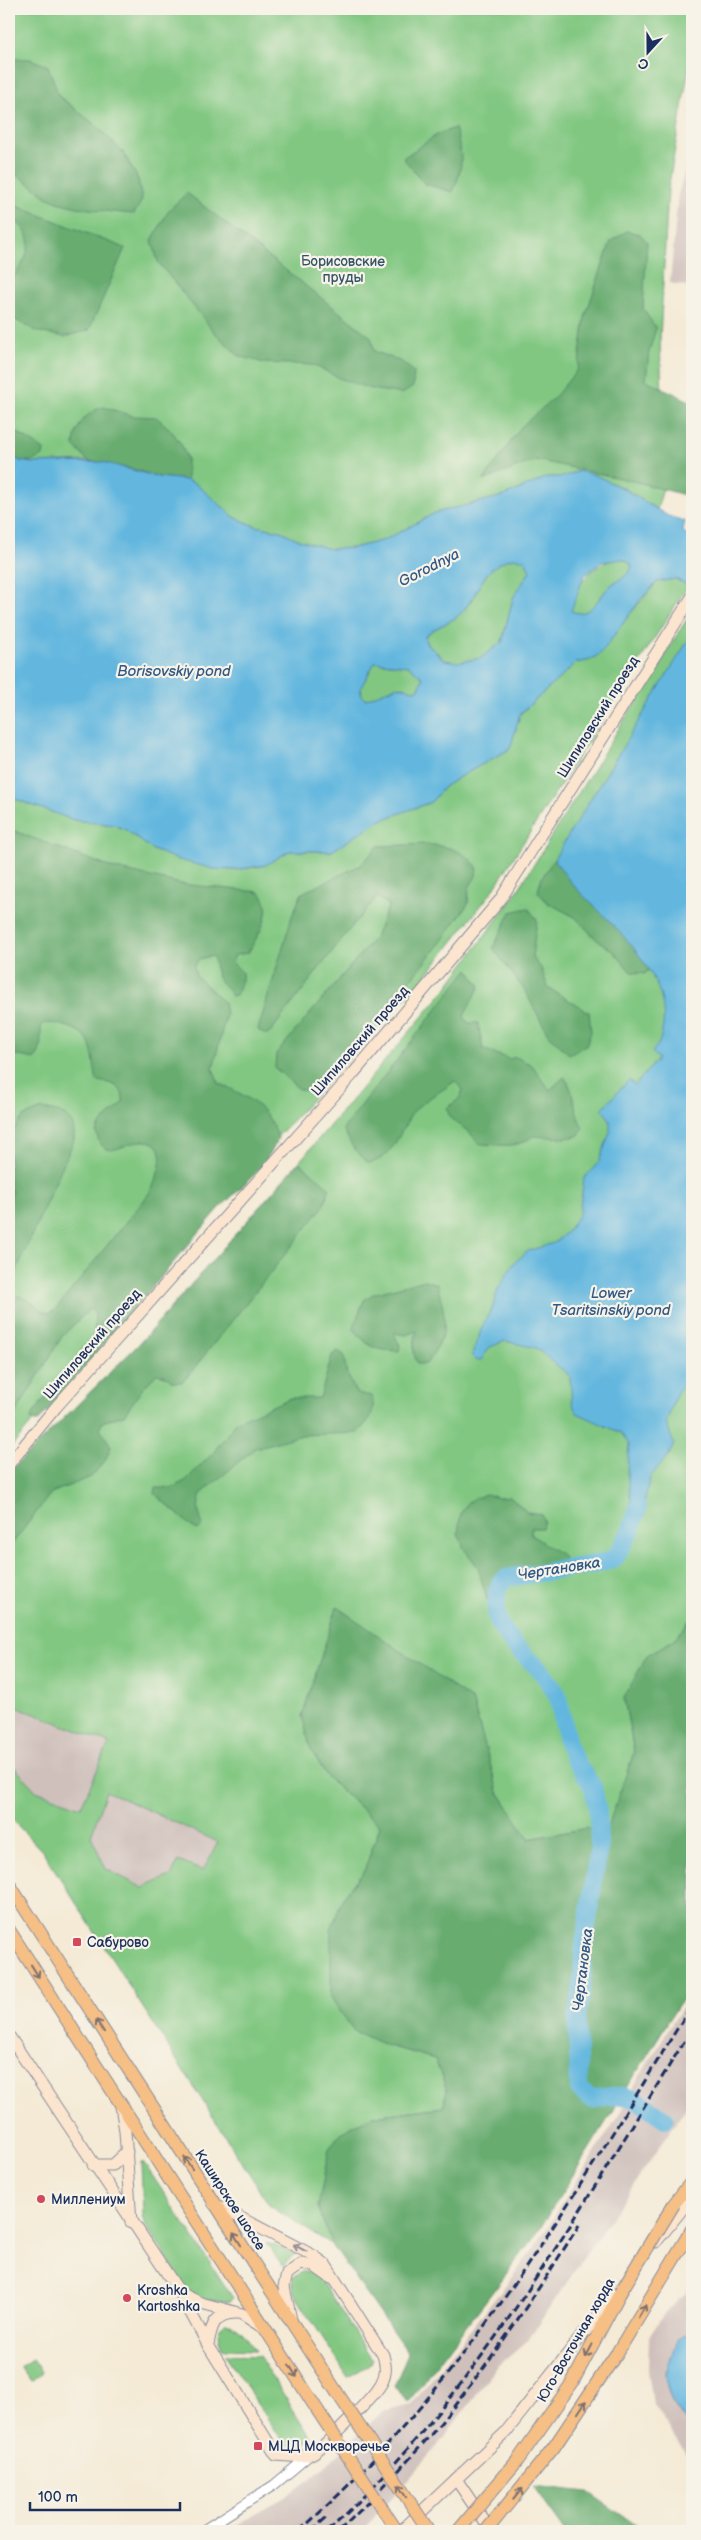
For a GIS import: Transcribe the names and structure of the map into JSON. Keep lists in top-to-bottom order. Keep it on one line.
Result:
{"streets":{"main road":["Шипиловский проезд","Каширское шоссе","Юго-Восточная хорда"]},"water":["Gorodnya","Borisovskiy pond","Lower Tsaritsinskiy pond","Чертановка"],"parks":["Борисовские пруды"],"places":{"transit":["Сабурово","МЦД Москворечье"],"other":["Миллениум","Kroshka Kartoshka"]},"scale_bar":"100 m","north":"bottom"}
